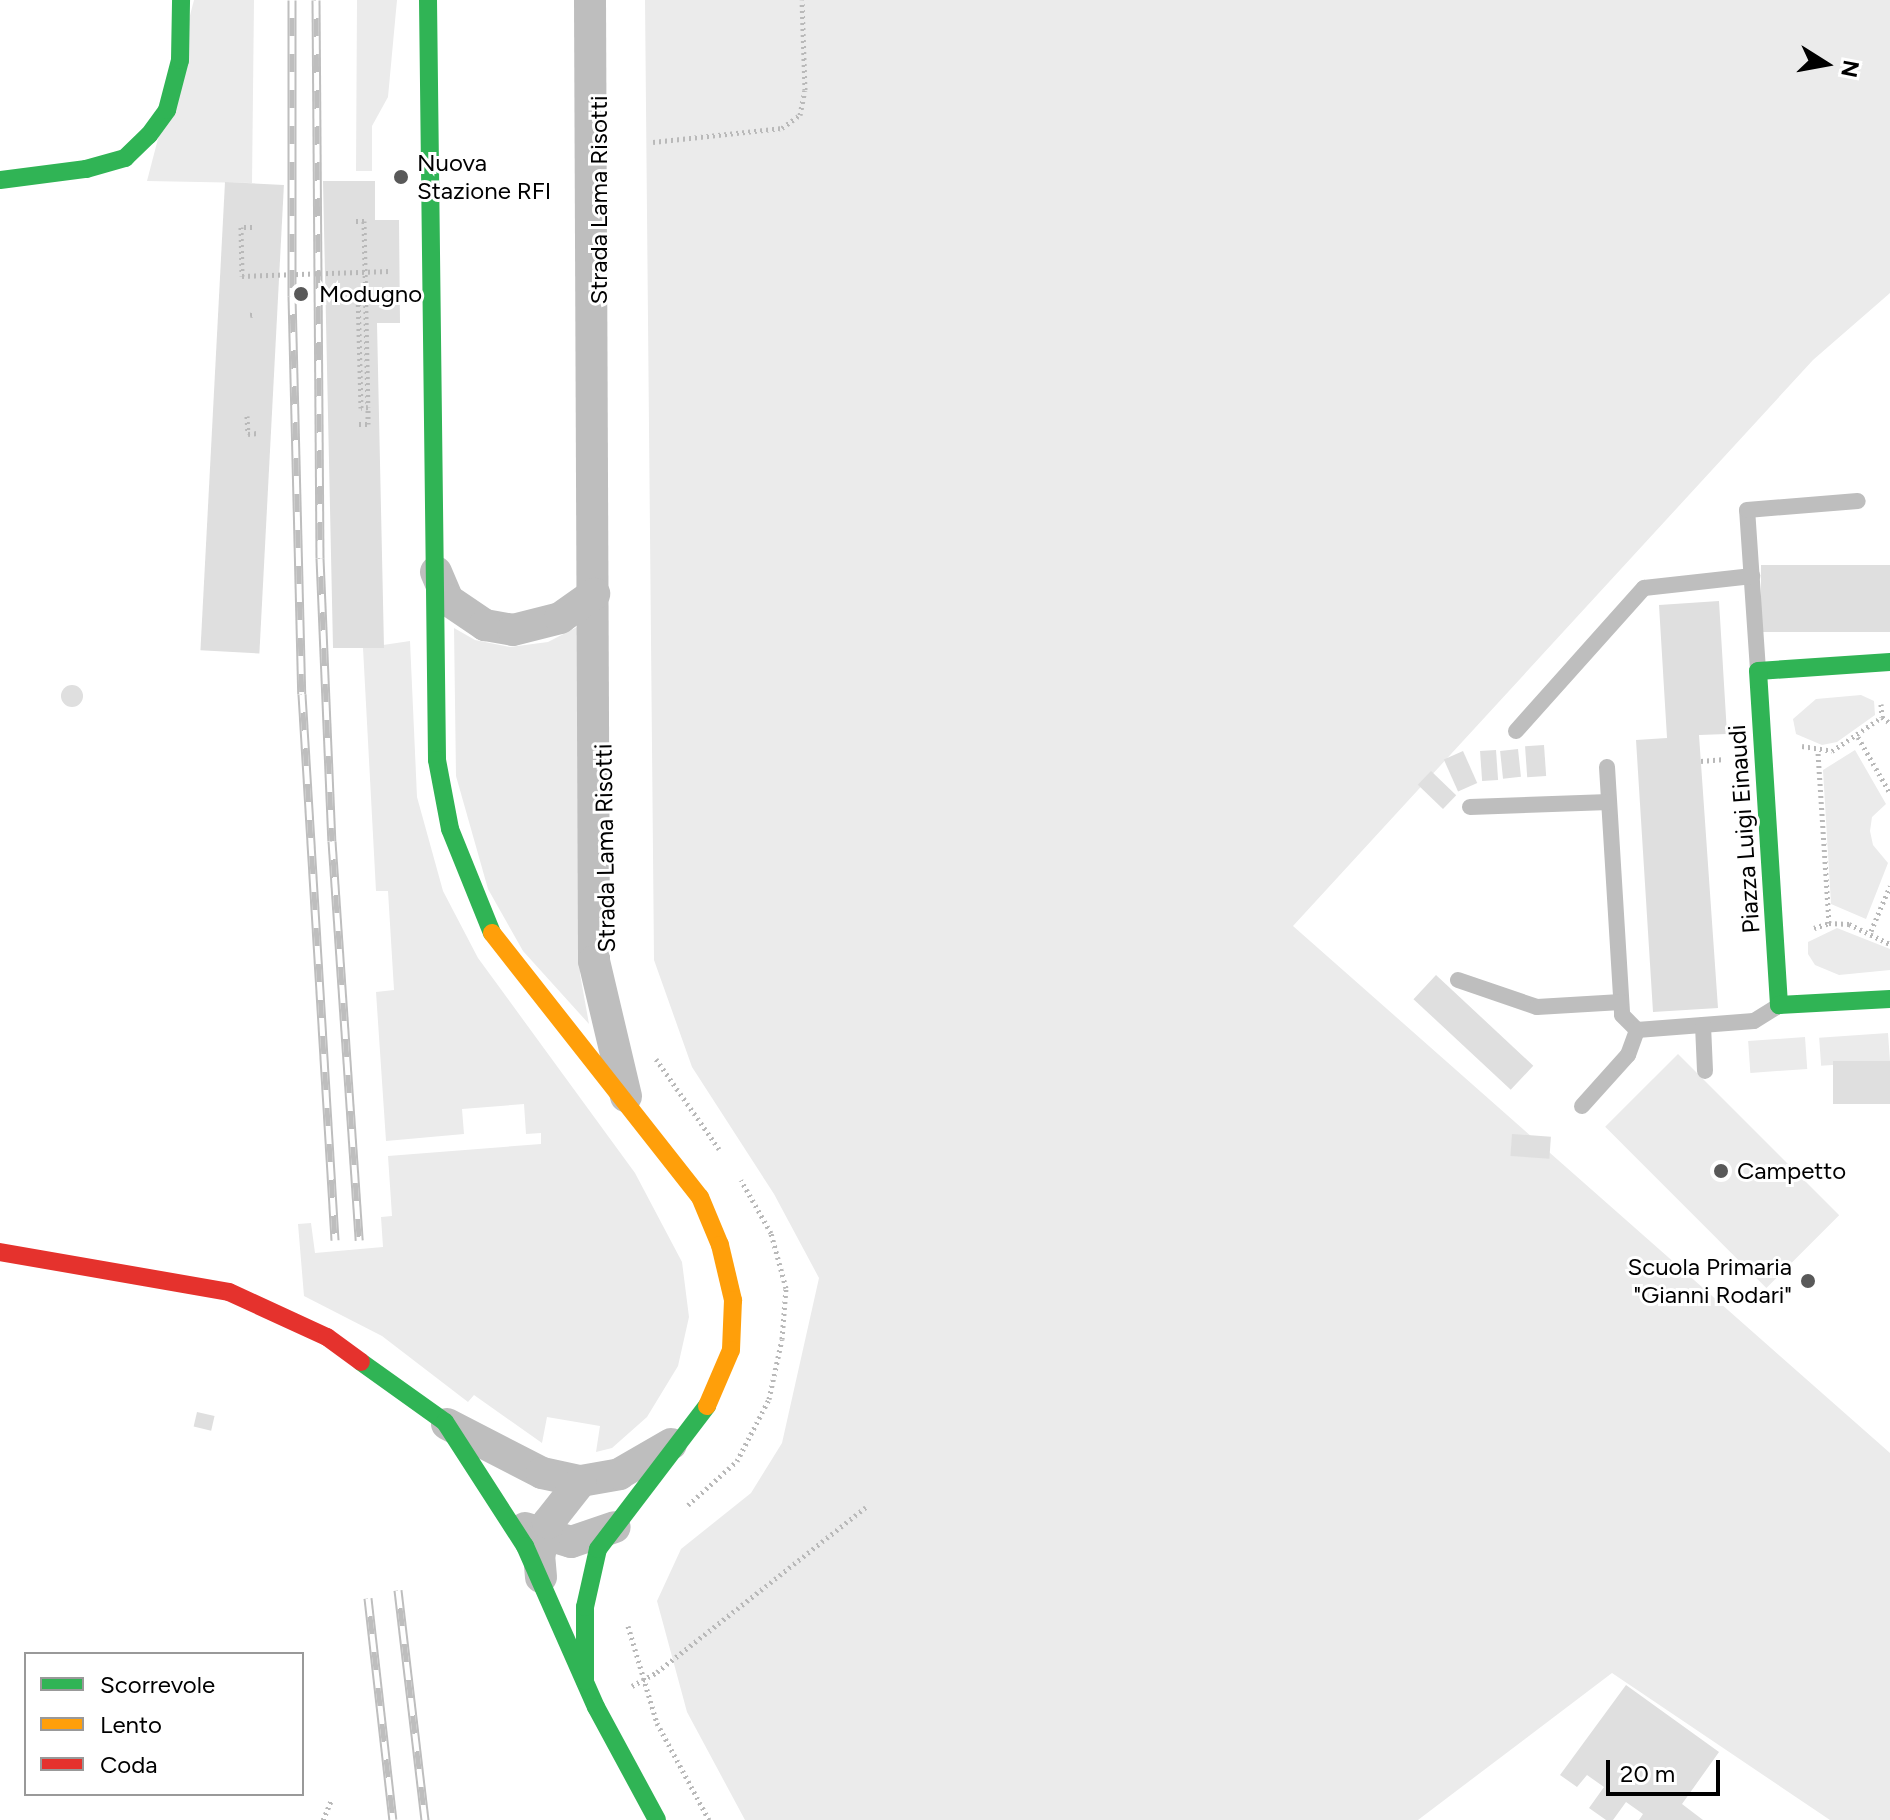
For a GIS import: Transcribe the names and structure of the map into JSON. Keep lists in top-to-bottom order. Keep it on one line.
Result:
{"streets":{"street":["Piazza Luigi Einaudi"]},"places":["Nuova Stazione RFI","Modugno","Campetto","Scuola Primaria \"Gianni Rodari\""],"legend":["Scorrevole","Lento","Coda"],"scale_bar":"20 m","north":"right"}
